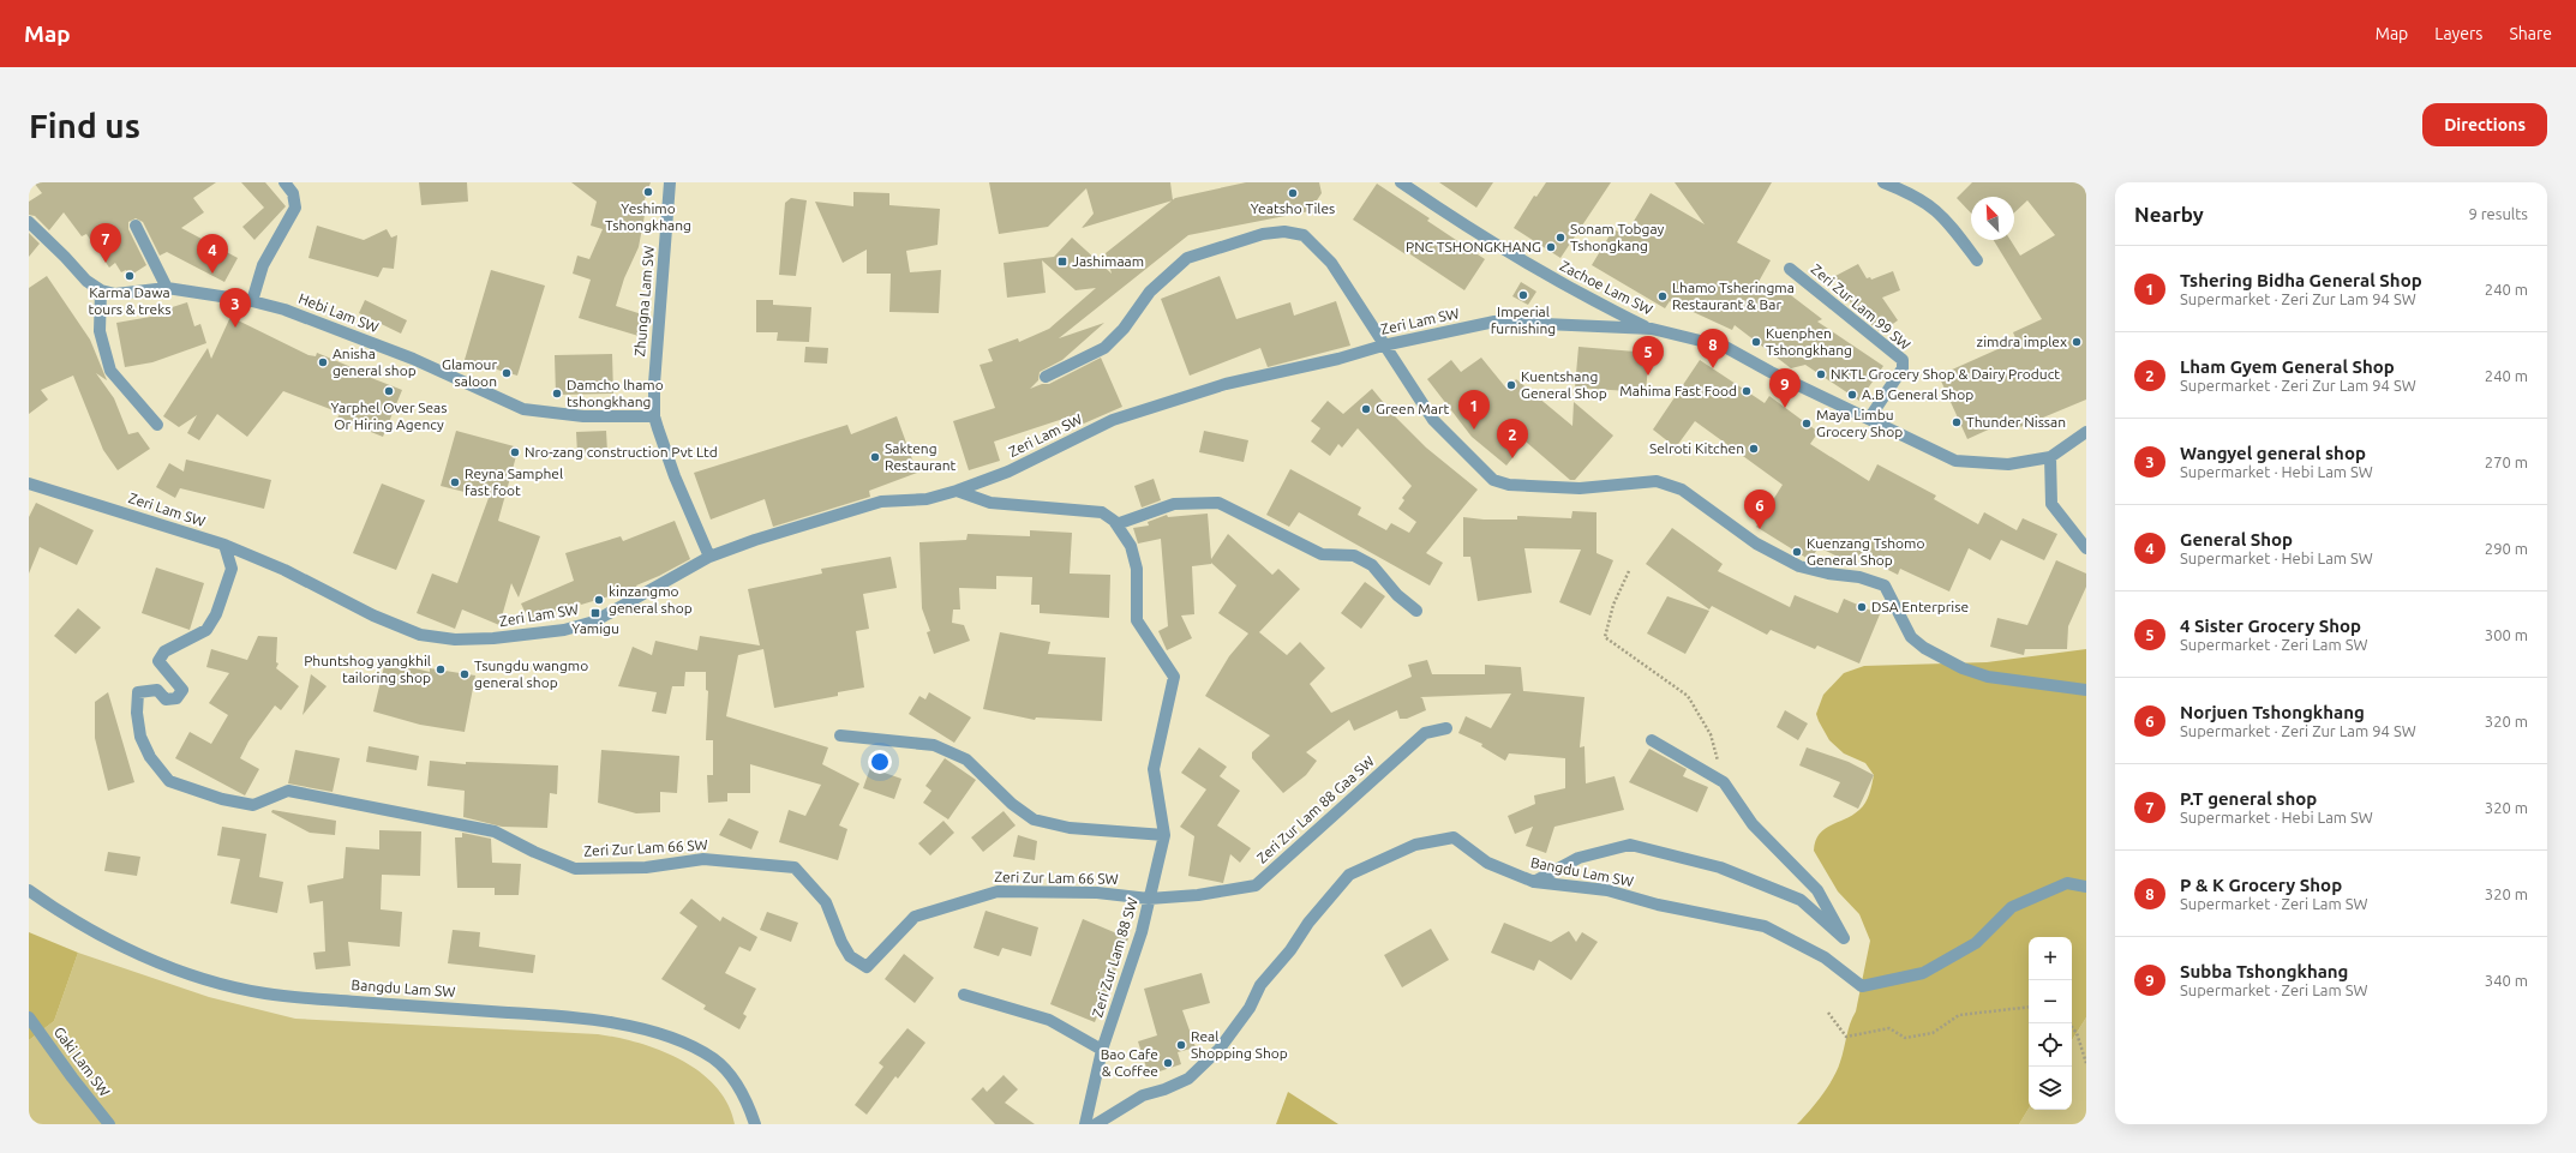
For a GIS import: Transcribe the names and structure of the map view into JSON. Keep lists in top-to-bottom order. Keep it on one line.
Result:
{"streets":{"street":["Zachoe Lam SW","Zhungna Lam SW","Zeri Zur Lam 99 SW","Hebi Lam SW","Zeri Lam SW","Zeri Zur Lam 88 Gaa SW","Zeri Zur Lam 66 SW","Bangdu Lam SW","Zeri Zur Lam 88 SW","Gaki Lam SW"]},"crossings":[["Zachoe Lam SW","Zeri Lam SW"],["Zhungna Lam SW","Hebi Lam SW"],["Zhungna Lam SW","Zeri Lam SW"],["Zeri Zur Lam 99 SW","Zeri Lam SW"],["Zeri Lam SW","Zeri Zur Lam 66 SW"],["Zeri Lam SW","Zeri Zur Lam 88 SW"],["Zeri Zur Lam 88 Gaa SW","Zeri Zur Lam 66 SW"],["Zeri Zur Lam 66 SW","Zeri Zur Lam 88 SW"]],"places":{"other":["Yeshimo Tshongkhang","Yeatsho Tiles","Sonam Tobgay Tshongkang","PNC TSHONGKHANG","Karma Dawa tours & treks","Imperial furnishing","Lhamo Tsheringma Restaurant & Bar","Kuenphen Tshongkhang","zimdra implex","Anisha general shop","Glamour saloon","NKTL Grocery Shop & Dairy Product","Kuentshang General Shop","Yarphel Over Seas Or Hiring Agency","Mahima Fast Food","Damcho lhamo tshongkhang","A.B General Shop","Green Mart","Thunder Nissan","Maya Limbu Grocery Shop","Selroti Kitchen","Nro-zang construction Pvt Ltd","Sakteng Restaurant","Reyna Samphel fast foot","Kuenzang Tshomo General Shop","kinzangmo general shop","DSA Enterprise","Phuntshog yangkhil tailoring shop","Tsungdu wangmo general shop","Real Shopping Shop","Bao Cafe & Coffee"],"transit":["Jashimaam","Yamigu"]},"north":"top left","page":{"header":"Map","nav":["Map","Layers","Share"],"buttons":"Directions","title":"Find us","heading":["Nearby","9 results"],"pins":["7","4","3","8","5","9","1","2","6"],"list":[{"mark":"1","name":"Tshering Bidha General Shop","note":"Supermarket · Zeri Zur Lam 94 SW","value":"240 m"},{"mark":"2","name":"Lham Gyem General Shop","note":"Supermarket · Zeri Zur Lam 94 SW","value":"240 m"},{"mark":"3","name":"Wangyel general shop","note":"Supermarket · Hebi Lam SW","value":"270 m"},{"mark":"4","name":"General Shop","note":"Supermarket · Hebi Lam SW","value":"290 m"},{"mark":"5","name":"4 Sister Grocery Shop","note":"Supermarket · Zeri Lam SW","value":"300 m"},{"mark":"6","name":"Norjuen Tshongkhang","note":"Supermarket · Zeri Zur Lam 94 SW","value":"320 m"},{"mark":"7","name":"P.T general shop","note":"Supermarket · Hebi Lam SW","value":"320 m"},{"mark":"8","name":"P & K Grocery Shop","note":"Supermarket · Zeri Lam SW","value":"320 m"},{"mark":"9","name":"Subba Tshongkhang","note":"Supermarket · Zeri Lam SW","value":"340 m"}],"map_buttons":["+","−"]}}
